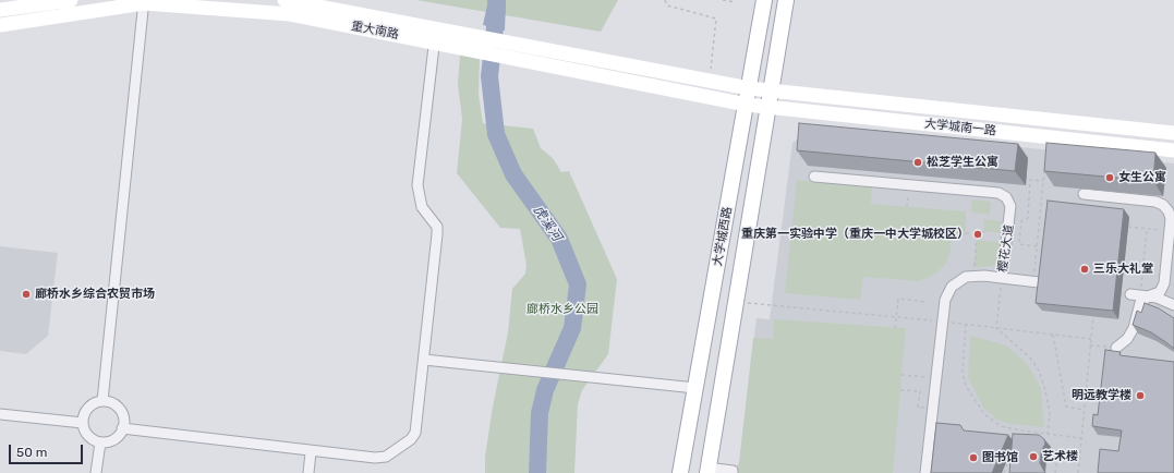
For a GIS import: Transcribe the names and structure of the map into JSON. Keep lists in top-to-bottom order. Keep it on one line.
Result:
{"streets":{"main road":["重大南路","大学城南一路","大学城西路"],"street":["樱花大道"]},"crossings":[["重大南路","大学城南一路"],["重大南路","大学城西路"],["大学城南一路","大学城西路"]],"water":["虎溪河"],"parks":["廊桥水乡公园"],"places":["松芝学生公寓","女生公寓","重庆第一实验中学（重庆一中大学城校区）","三乐大礼堂","廊桥水乡综合农贸市场","明远教学楼","艺术楼","图书馆"],"scale_bar":"50 m"}
